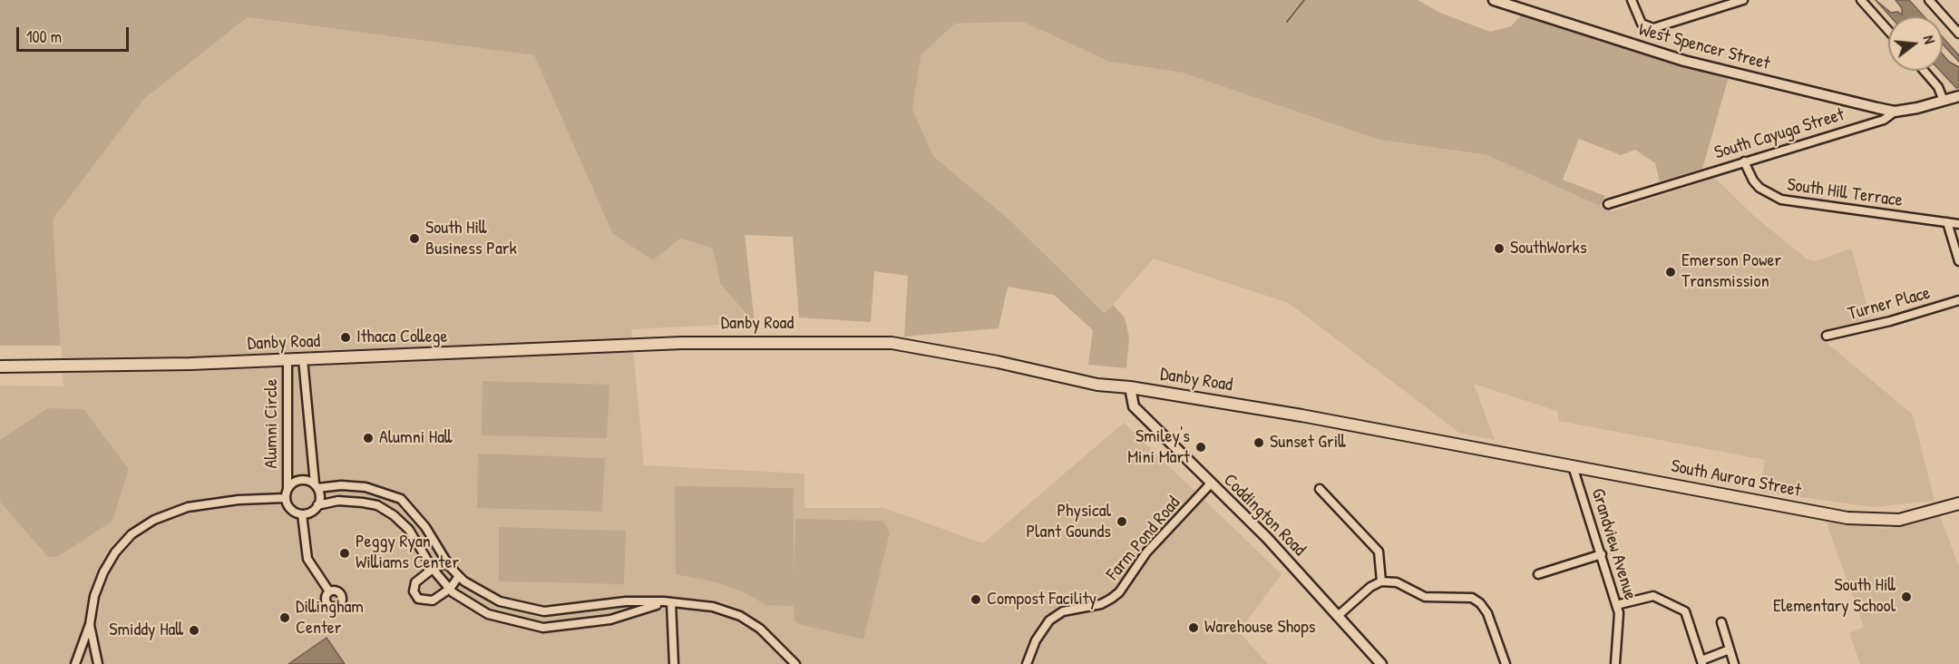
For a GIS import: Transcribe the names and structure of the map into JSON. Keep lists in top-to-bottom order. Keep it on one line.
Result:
{"streets":{"main road":["Danby Road","South Aurora Street"],"street":["West Spencer Street","South Cayuga Street","South Hill Terrace","Turner Place","Alumni Circle","Coddington Road","Farm Pond Road","Grandview Avenue"]},"crossings":[["West Spencer Street","South Cayuga Street"],["South Cayuga Street","South Hill Terrace"],["Danby Road","Alumni Circle"],["Danby Road","South Aurora Street"],["Danby Road","Coddington Road"],["South Aurora Street","Grandview Avenue"],["Coddington Road","Farm Pond Road"]],"places":["South Hill Business Park","SouthWorks","Emerson Power Transmission","Ithaca College","Alumni Hall","Sunset Grill","Smiley's Mini Mart","Physical Plant Gounds","Peggy Ryan Williams Center","South Hill Elementary School","Compost Facility","Dillingham Center","Warehouse Shops","Smiddy Hall"],"scale_bar":"100 m","north":"right"}
